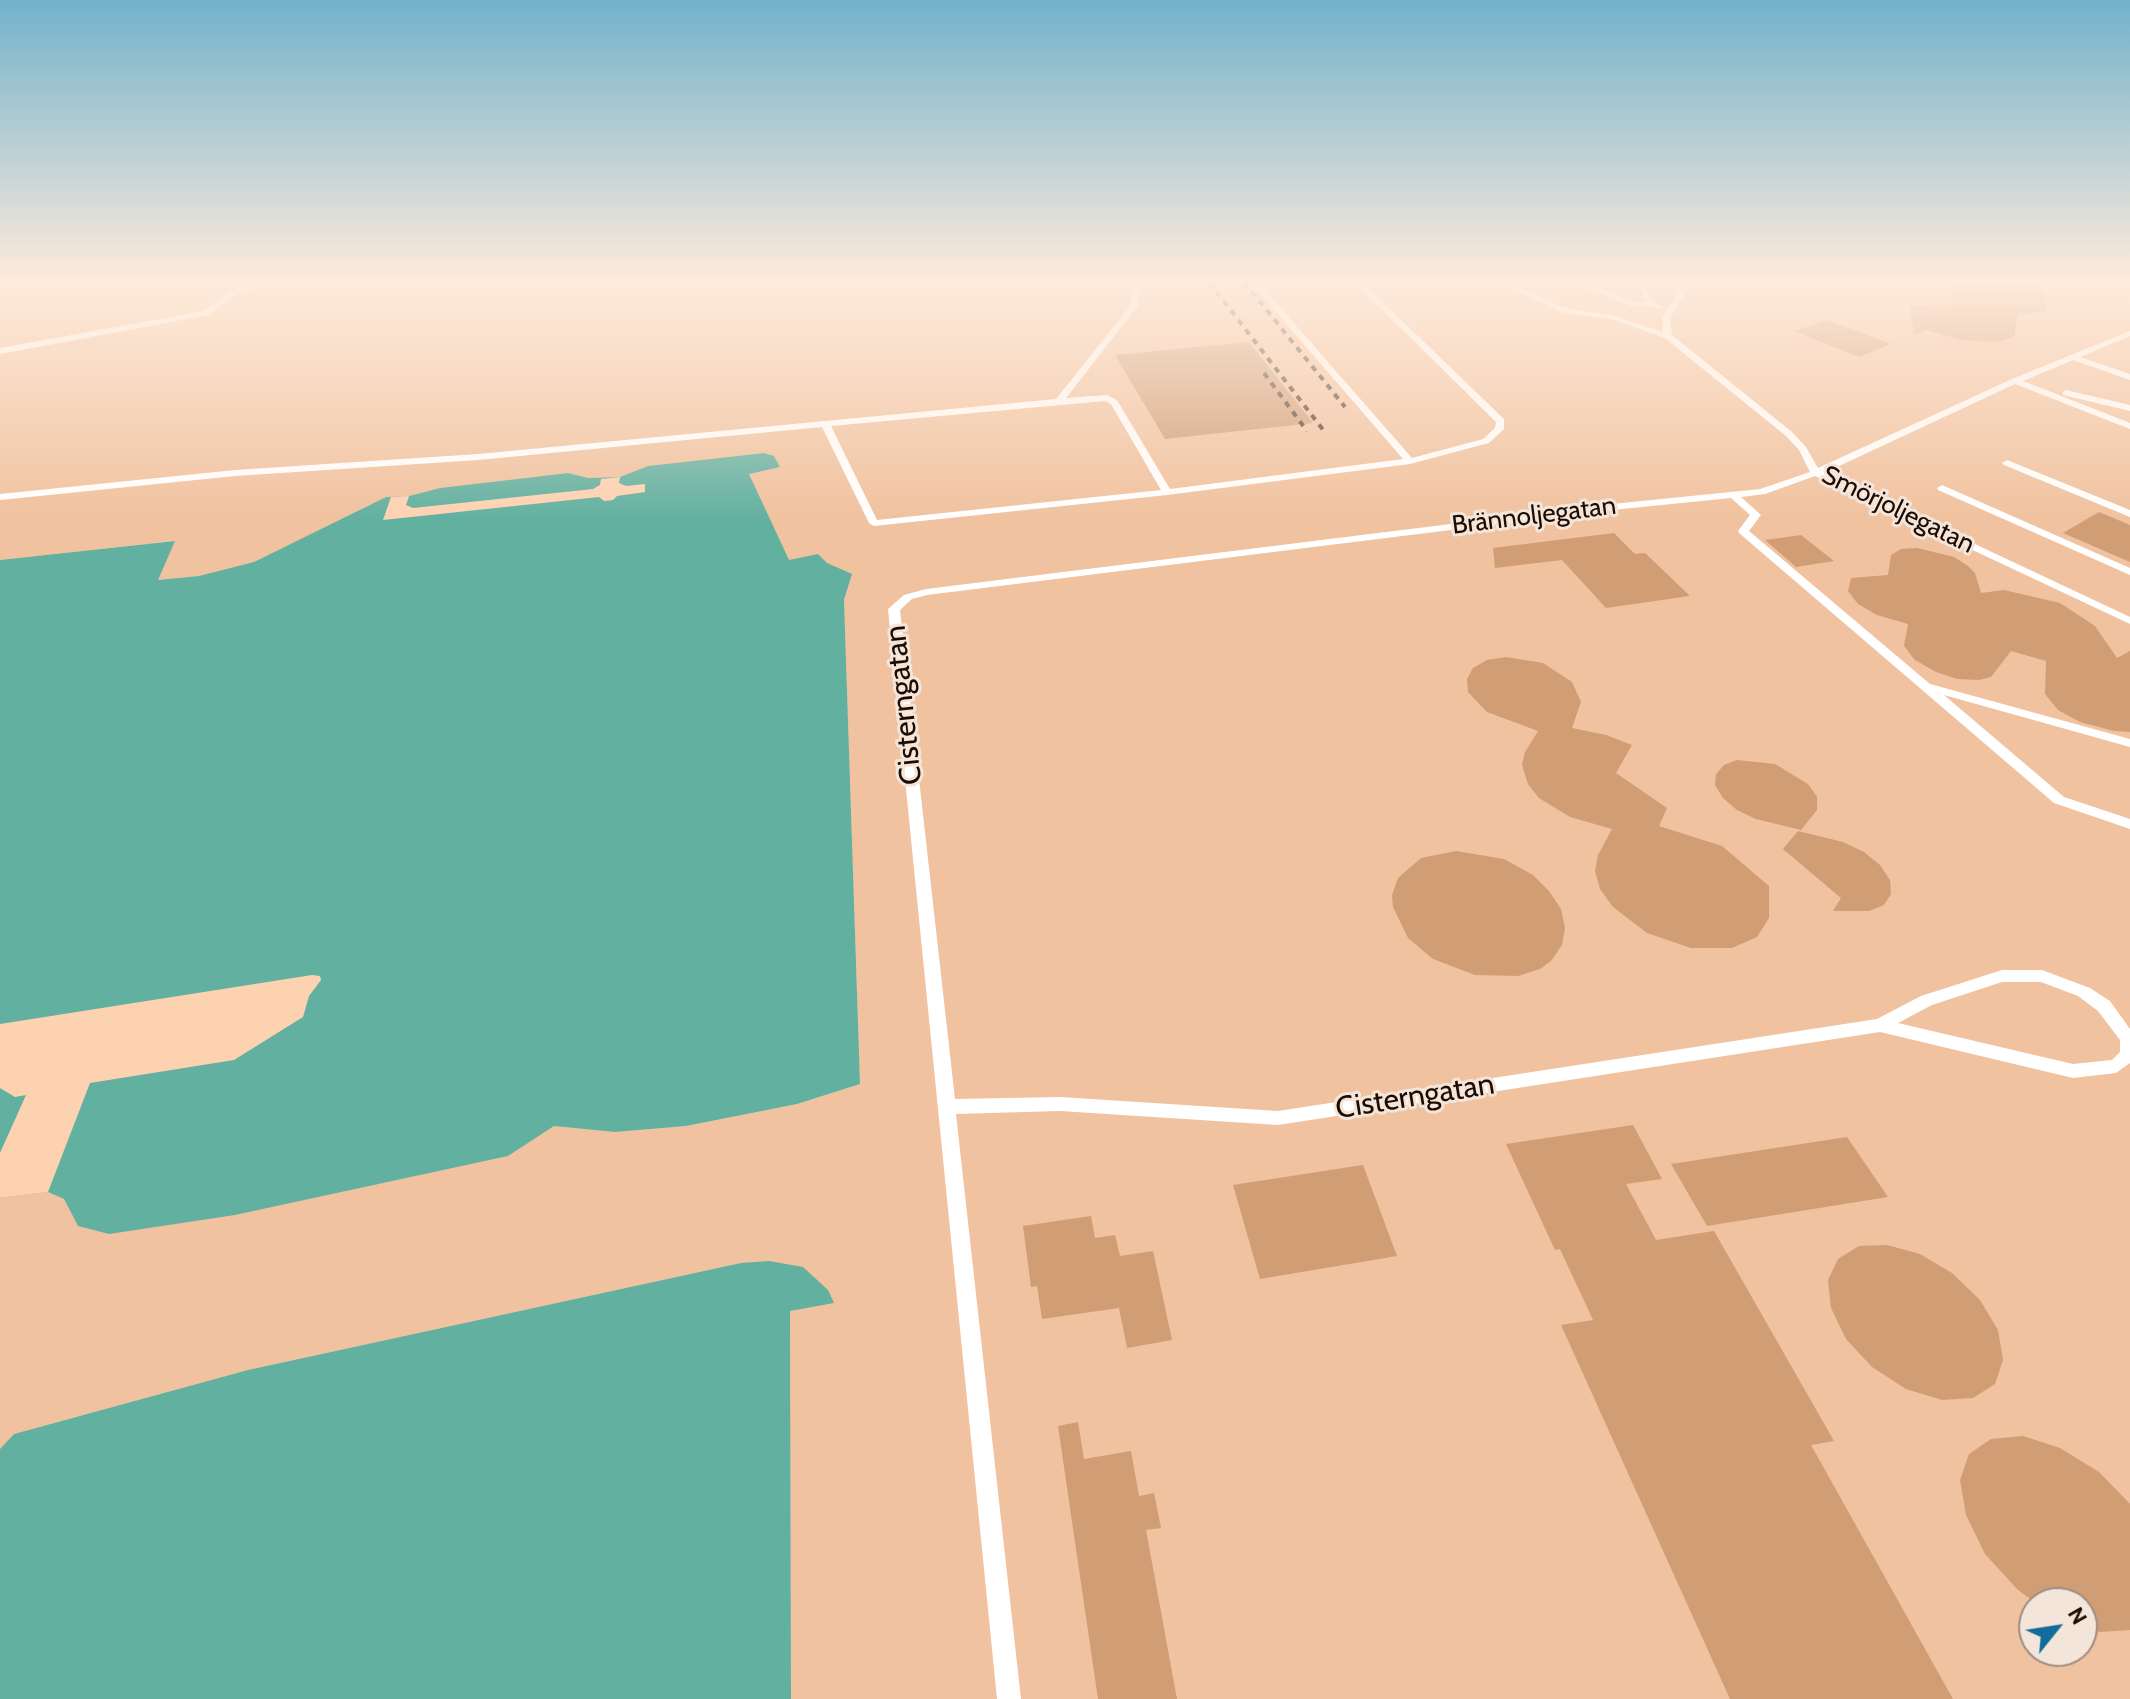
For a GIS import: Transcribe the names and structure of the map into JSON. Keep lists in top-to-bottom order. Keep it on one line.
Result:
{"streets":{"lane":["Smörjoljegatan","Brännoljegatan","Cisterngatan"]},"crossings":[["Smörjoljegatan","Brännoljegatan"],["Brännoljegatan","Cisterngatan"]],"north":"top right"}
